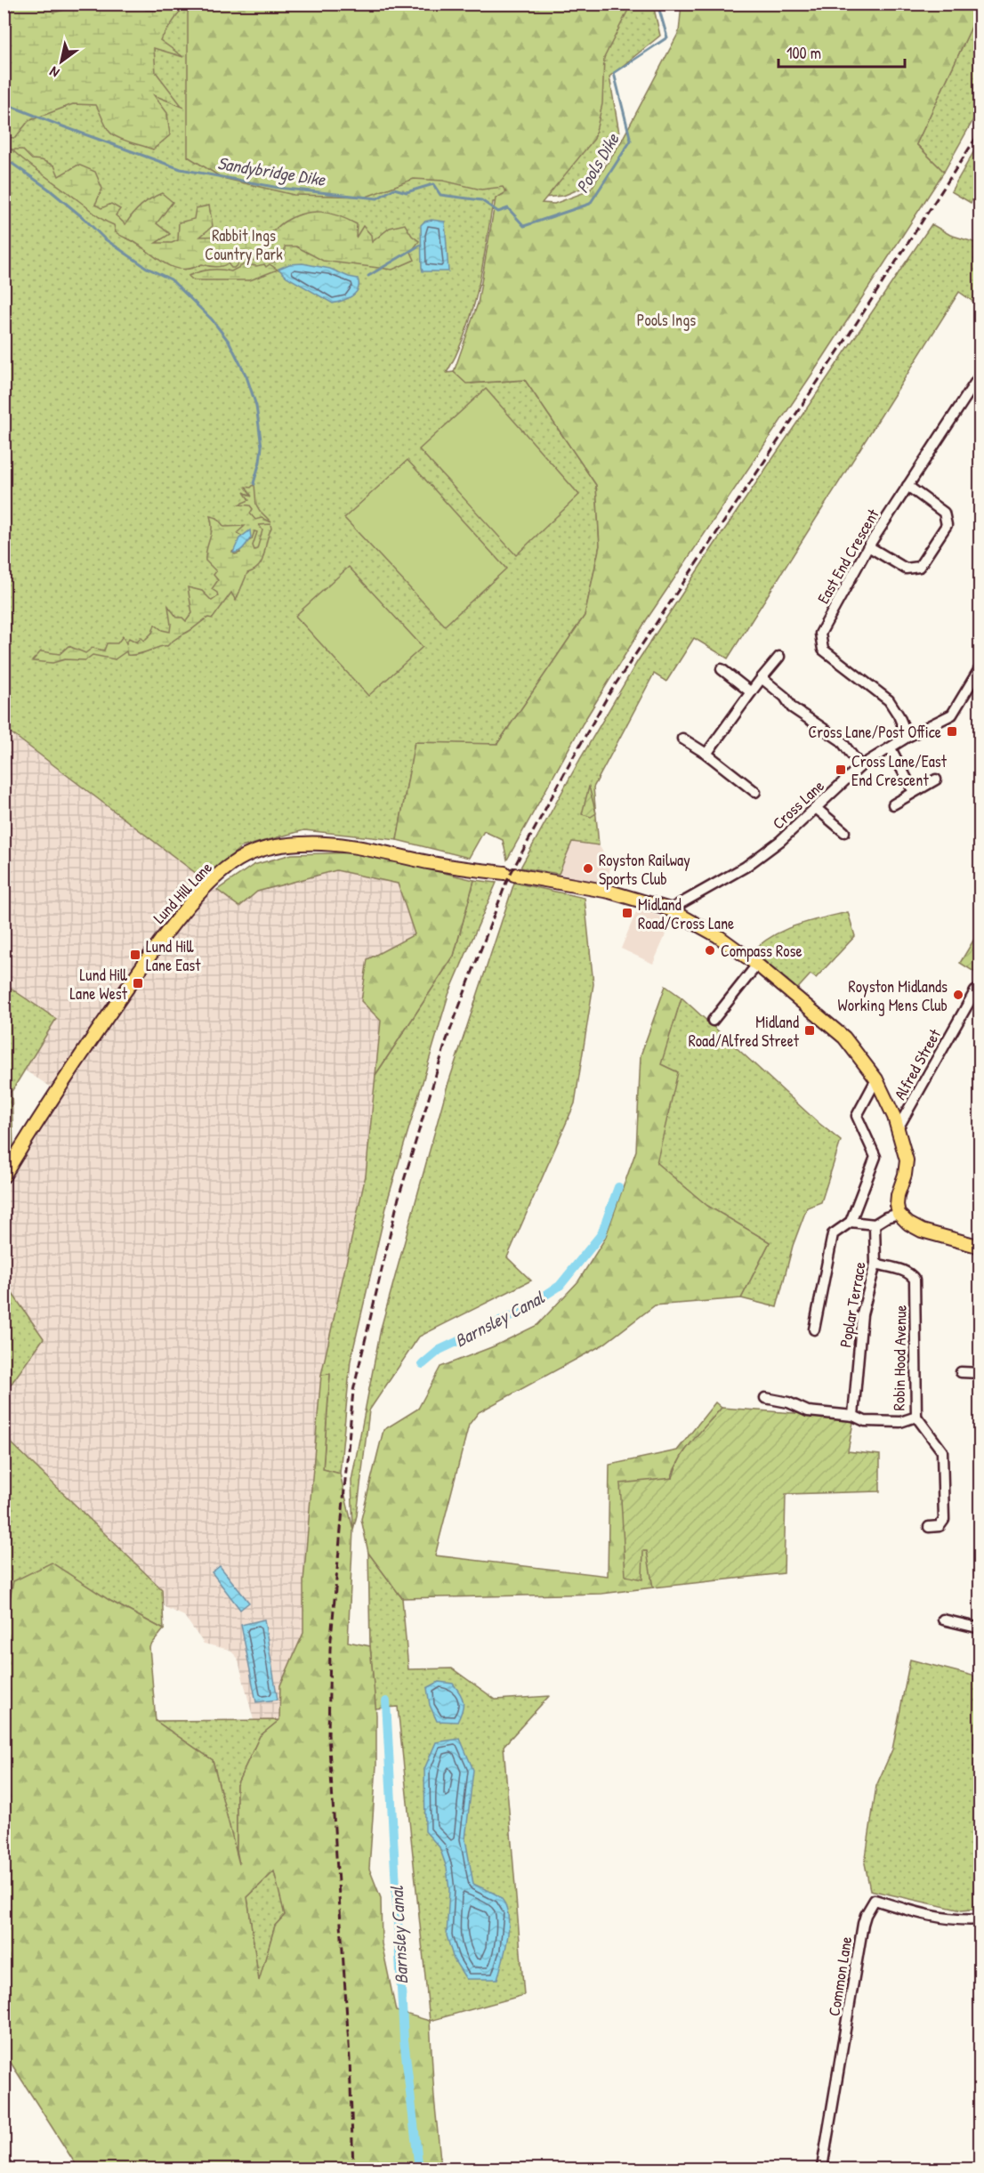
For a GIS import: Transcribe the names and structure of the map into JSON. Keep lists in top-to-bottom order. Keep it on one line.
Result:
{"streets":{"main road":["Lund Hill Lane"],"street":["East End Crescent","Cross Lane","Alfred Street","Poplar Terrace","Robin Hood Avenue","Common Lane"]},"crossings":[["East End Crescent","Cross Lane"],["Cross Lane","Lund Hill Lane"],["Lund Hill Lane","Alfred Street"],["Poplar Terrace","Robin Hood Avenue"]],"water":["Pools Dike","Sandybridge Dike","Barnsley Canal"],"parks":["Rabbit Ings Country Park","Pools Ings"],"places":{"transit":["Cross Lane/Post Office","Cross Lane/East End Crescent","Midland Road/Cross Lane","Lund Hill Lane East","Lund Hill Lane West","Midland Road/Alfred Street"],"other":["Royston Railway Sports Club","Compass Rose","Royston Midlands Working Mens Club"]},"scale_bar":"100 m","north":"bottom left"}
